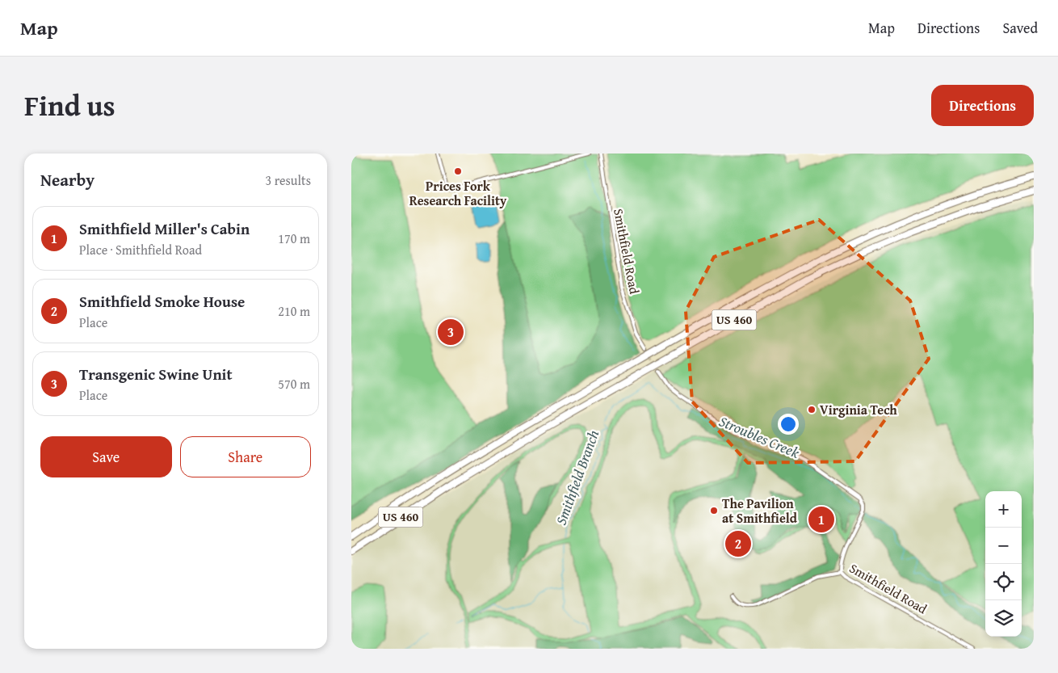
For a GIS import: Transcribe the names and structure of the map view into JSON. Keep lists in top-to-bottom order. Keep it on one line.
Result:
{"streets":{"highway":["US 460"],"street":["Smithfield Road"]},"water":["Stroubles Creek","Smithfield Branch"],"places":["Prices Fork Research Facility","Virginia Tech","The Pavilion at Smithfield"],"page":{"header":"Map","nav":["Map","Directions","Saved"],"title":"Find us","buttons":["Directions",["Save","Share"]],"heading":["Nearby","3 results"],"list":[{"mark":"1","name":"Smithfield Miller's Cabin","note":"Place · Smithfield Road","value":"170 m"},{"mark":"2","name":"Smithfield Smoke House","note":"Place","value":"210 m"},{"mark":"3","name":"Transgenic Swine Unit","note":"Place","value":"570 m"}],"pins":["3","1","2"],"map_buttons":["+","−"]}}
